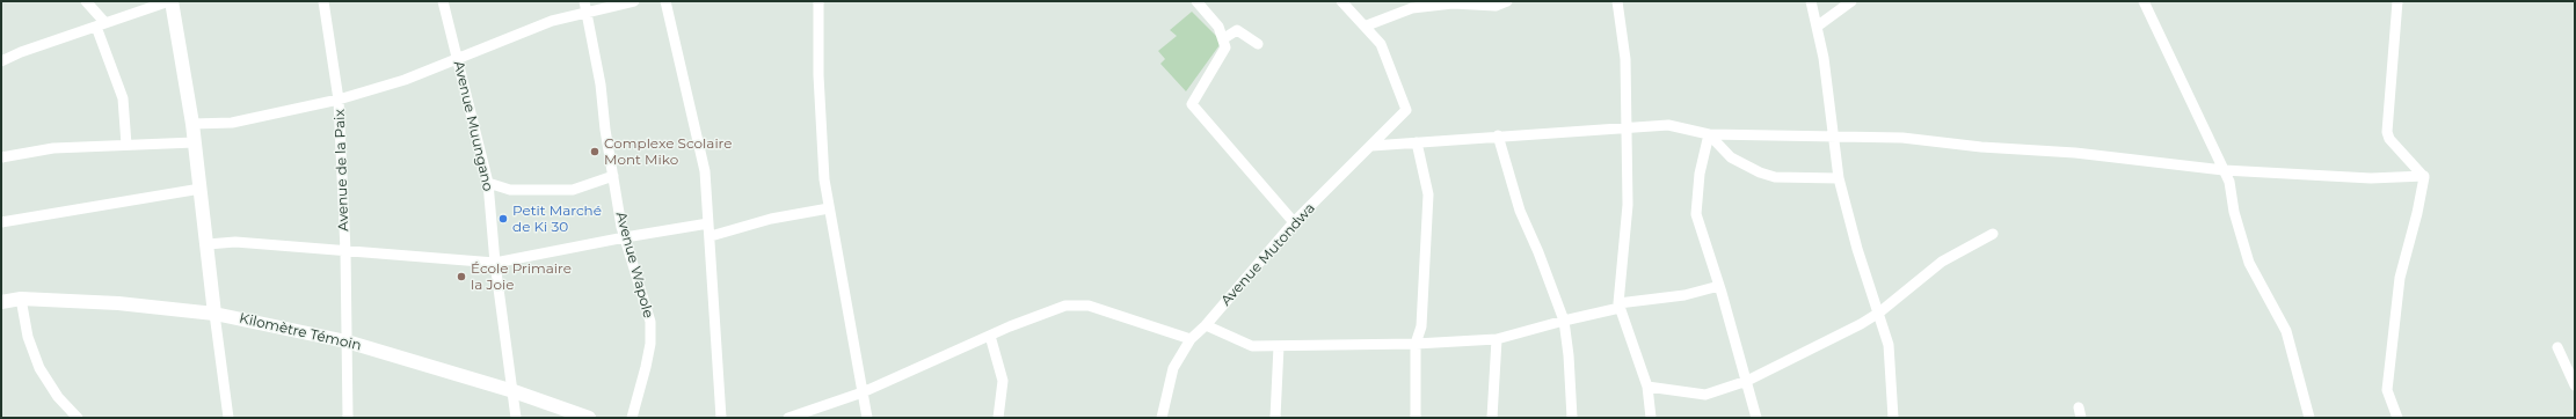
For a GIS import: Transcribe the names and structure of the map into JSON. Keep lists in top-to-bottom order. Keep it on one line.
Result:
{"streets":{"main road":["Kilomètre Témoin"],"street":["Avenue Muungano","Avenue de la Paix","Avenue Mutondwa","Avenue Wapole"]},"crossings":[["Avenue Muungano","Kilomètre Témoin"],["Avenue de la Paix","Kilomètre Témoin"]],"places":["Complexe Scolaire Mont Miko","Petit Marché de Ki 30","École Primaire la Joie"]}
